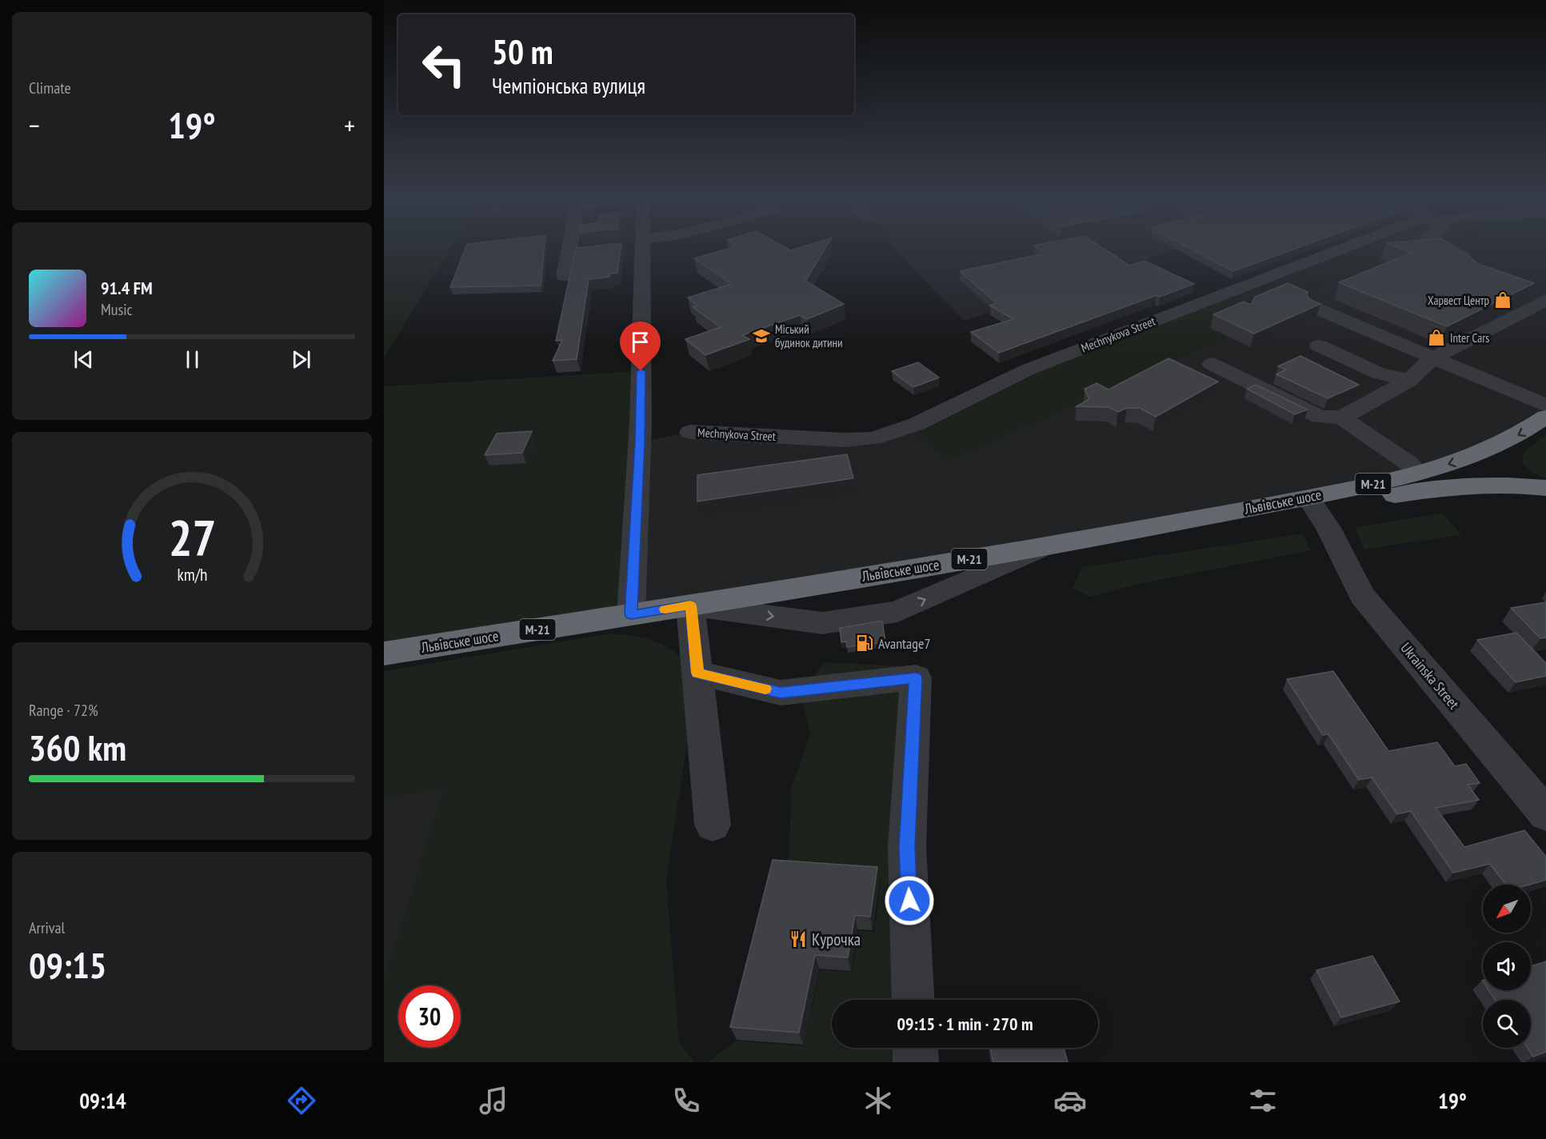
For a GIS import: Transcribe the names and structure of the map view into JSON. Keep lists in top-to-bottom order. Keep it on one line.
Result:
{"streets":{"highway":["М-21","Львівське шосе"],"street":["Mechnykova Street","Ukrainska Street"]},"crossings":[["М-21","Львівське шосе"],["М-21","Ukrainska Street"]],"places":{"shop":["Харвест Центр","Inter Cars"],"school or university":["Міський будинок дитини"],"fuel station":["Avantage7"],"restaurant":["Курочка"]},"north":"bottom left","page":{"tile":["Climate",["Range · 72%","360 km"],["Arrival","09:15"]],"turn":["50 m","Чемпіонська вулиця"],"heat":["−","19°","+"],"song":["91.4 FM","Music"],"limit":"30","trip":"09:15 · 1 min · 270 m","tabs":["09:14","19°"],"gauge":["27","km/h"]}}
